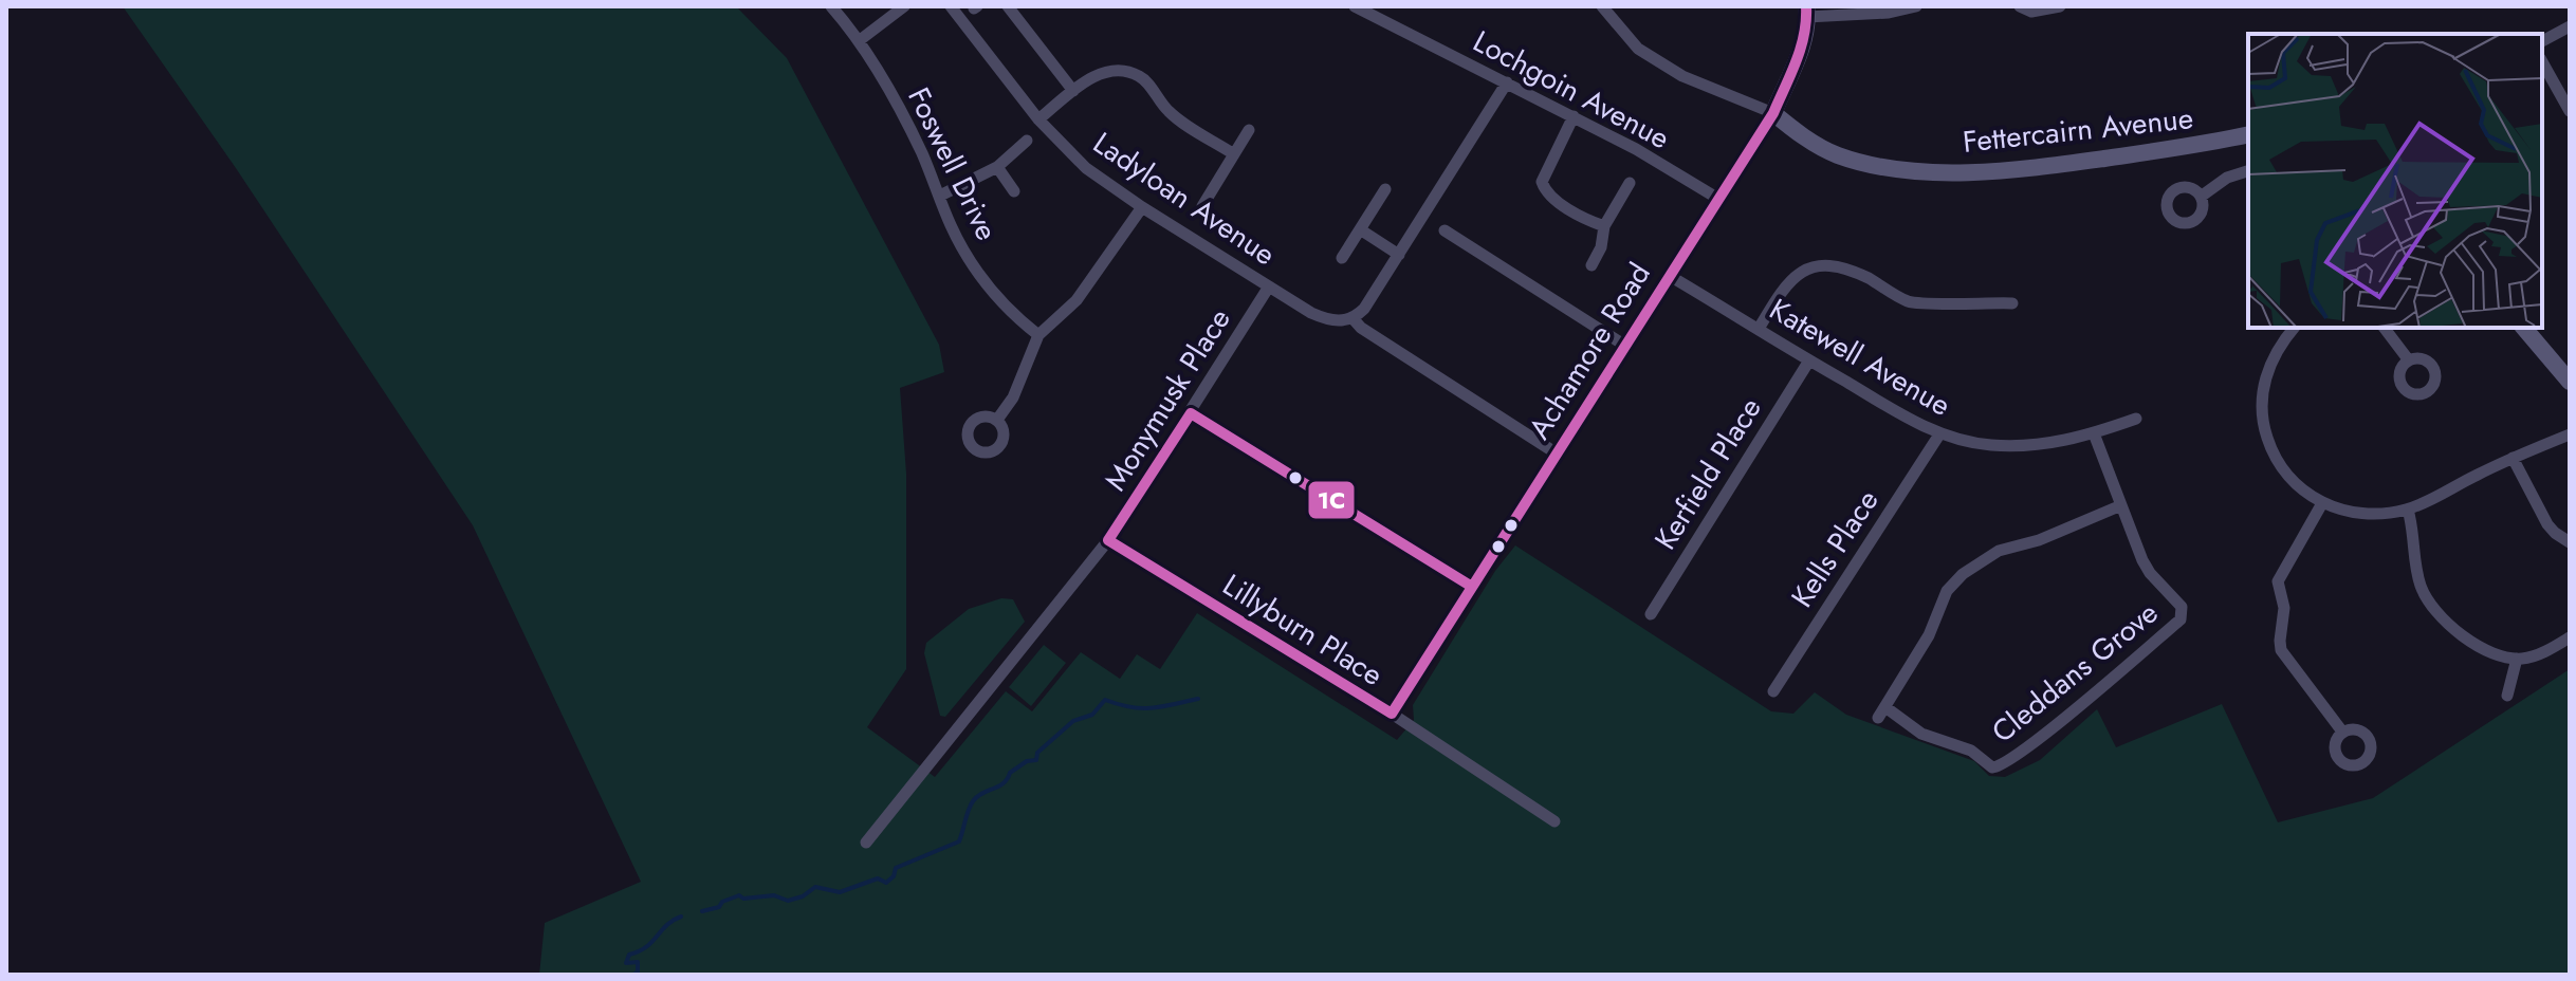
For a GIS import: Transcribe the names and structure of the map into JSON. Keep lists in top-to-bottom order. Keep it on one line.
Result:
{"streets":{"street":["Lochgoin Avenue","Fettercairn Avenue","Foswell Drive","Ladyloan Avenue","Achamore Road","Katewell Avenue","Monymusk Place","Kerfield Place","Kells Place","Lillyburn Place","Cleddans Grove"]},"crossings":[["Lochgoin Avenue","Achamore Road"],["Fettercairn Avenue","Achamore Road"],["Ladyloan Avenue","Monymusk Place"],["Achamore Road","Katewell Avenue"],["Achamore Road","Lillyburn Place"],["Katewell Avenue","Kerfield Place"],["Katewell Avenue","Kells Place"],["Katewell Avenue","Cleddans Grove"],["Monymusk Place","Lillyburn Place"]],"lines":["transit line 1C"]}
